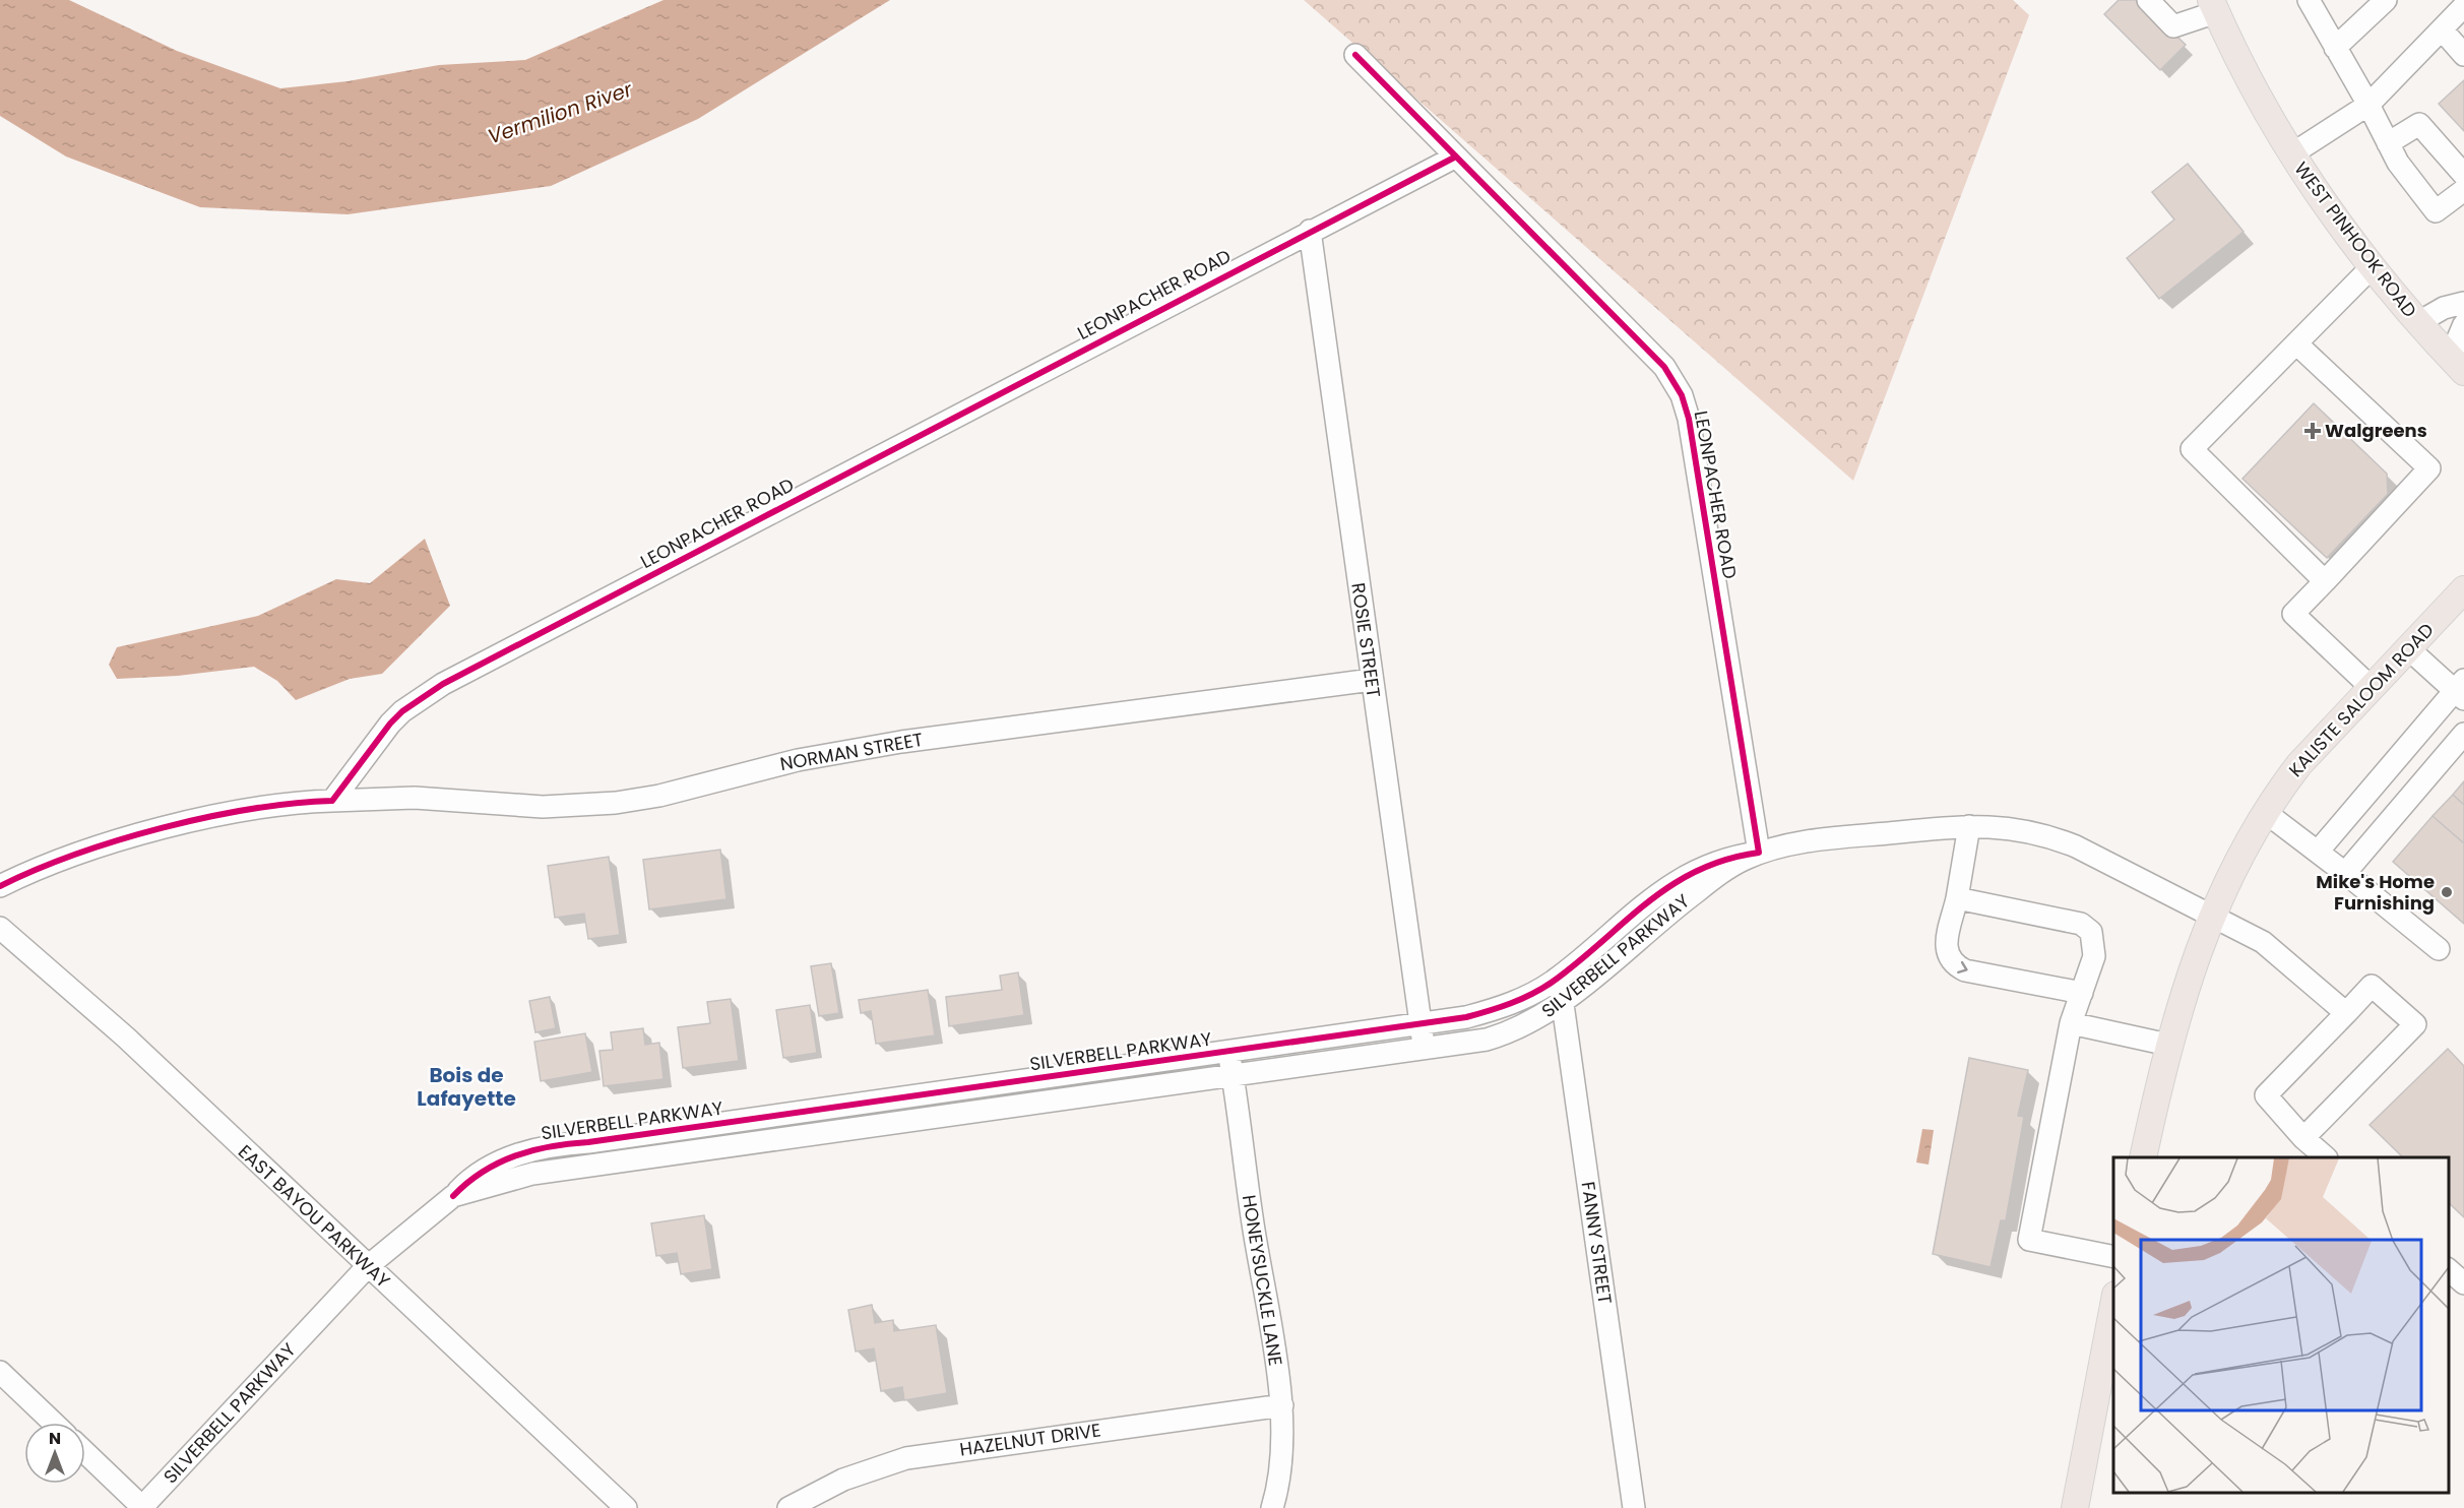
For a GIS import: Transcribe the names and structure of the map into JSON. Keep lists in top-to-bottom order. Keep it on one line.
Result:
{"streets":{"main road":["WEST PINHOOK ROAD","KALISTE SALOOM ROAD"],"street":["LEONPACHER ROAD","ROSIE STREET","NORMAN STREET","SILVERBELL PARKWAY","EAST BAYOU PARKWAY","FANNY STREET","HONEYSUCKLE LANE","HAZELNUT DRIVE"]},"crossings":[["LEONPACHER ROAD","ROSIE STREET"],["LEONPACHER ROAD","NORMAN STREET"],["LEONPACHER ROAD","SILVERBELL PARKWAY"],["ROSIE STREET","NORMAN STREET"],["ROSIE STREET","SILVERBELL PARKWAY"],["KALISTE SALOOM ROAD","SILVERBELL PARKWAY"],["SILVERBELL PARKWAY","EAST BAYOU PARKWAY"],["SILVERBELL PARKWAY","FANNY STREET"],["SILVERBELL PARKWAY","HONEYSUCKLE LANE"],["HONEYSUCKLE LANE","HAZELNUT DRIVE"]],"districts":["Bois de Lafayette"],"water":["Vermilion River"],"places":{"health":["Walgreens"],"other":["Mike's Home Furnishing"]},"north":"top"}
